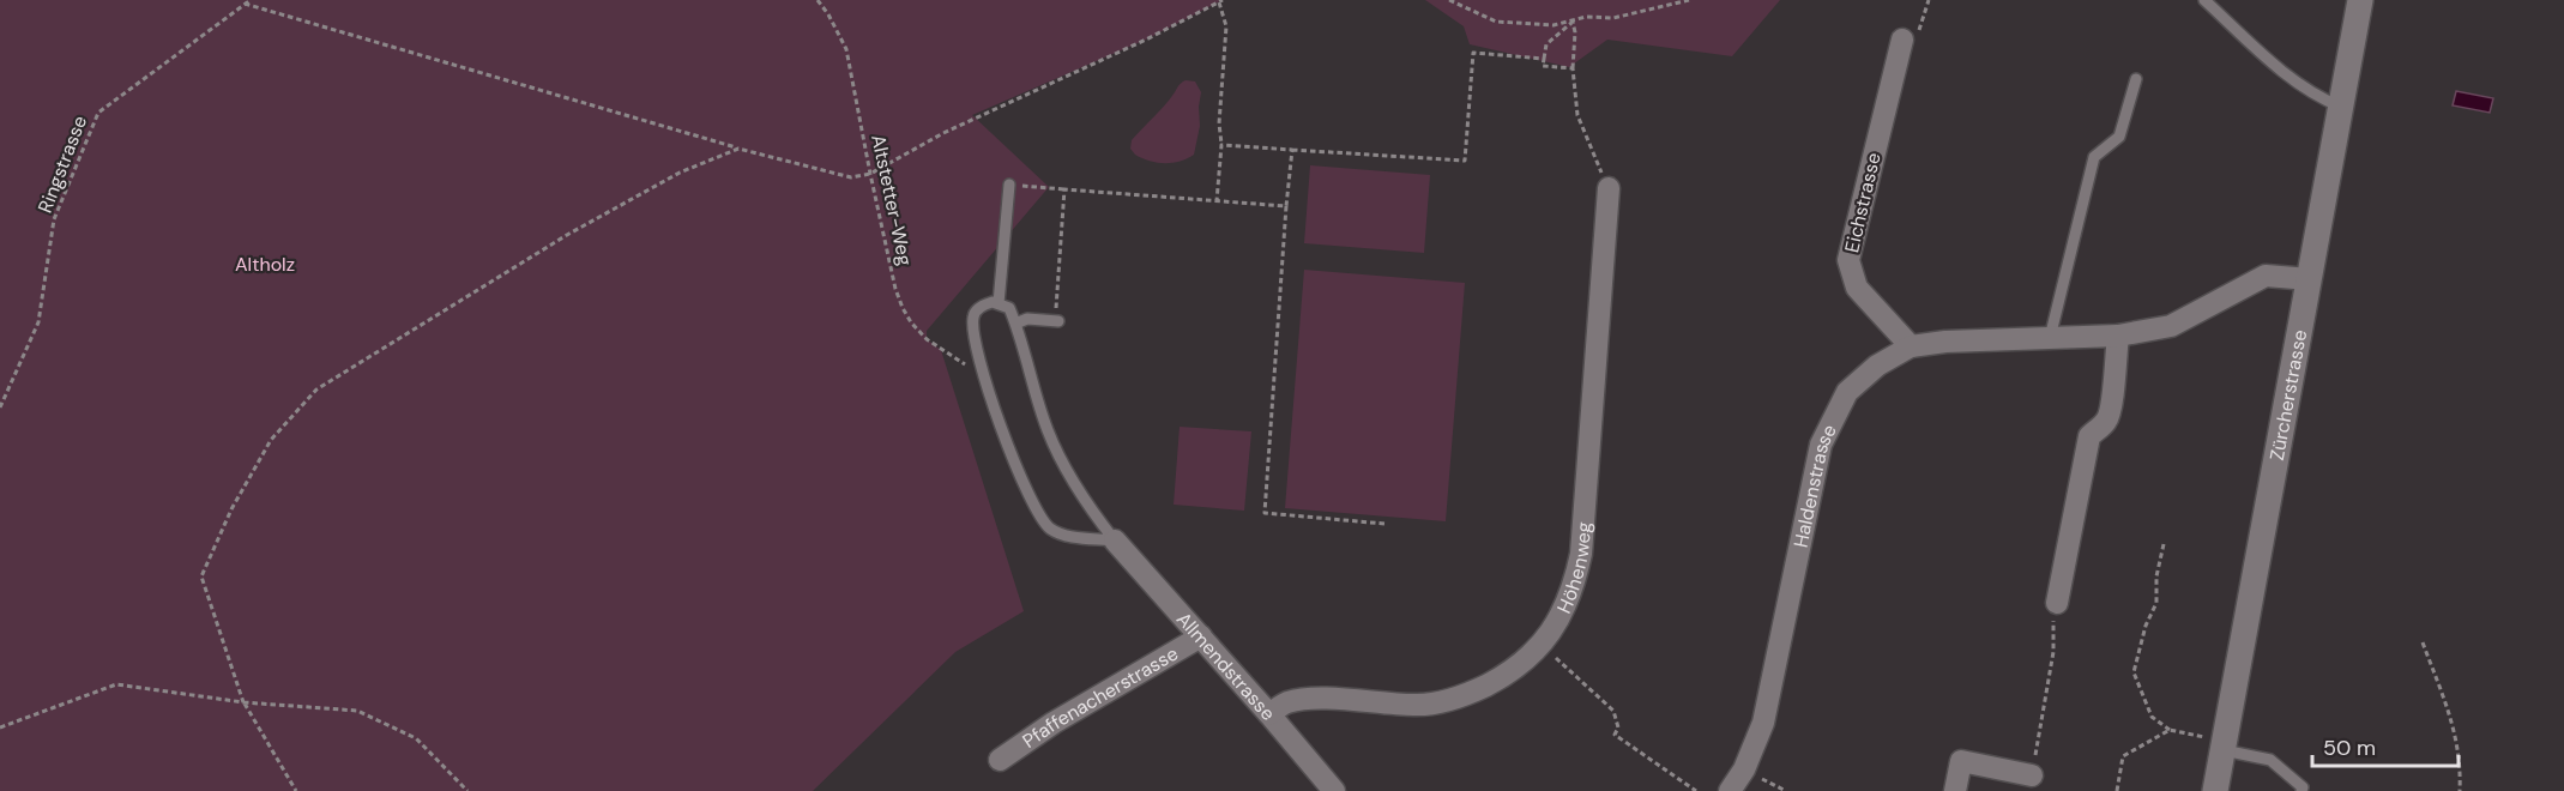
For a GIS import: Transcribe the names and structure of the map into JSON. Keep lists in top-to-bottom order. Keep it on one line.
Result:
{"streets":{"street":["Eichstrasse","Zürcherstrasse","Haldenstrasse","Höhenweg","Allmendstrasse","Pfaffenacherstrasse"],"path":["Ringstrasse","Altstetter-Weg"]},"crossings":[["Eichstrasse","Haldenstrasse"],["Zürcherstrasse","Haldenstrasse"],["Höhenweg","Allmendstrasse"],["Allmendstrasse","Pfaffenacherstrasse"]],"parks":["Altholz"],"scale_bar":"50 m"}
